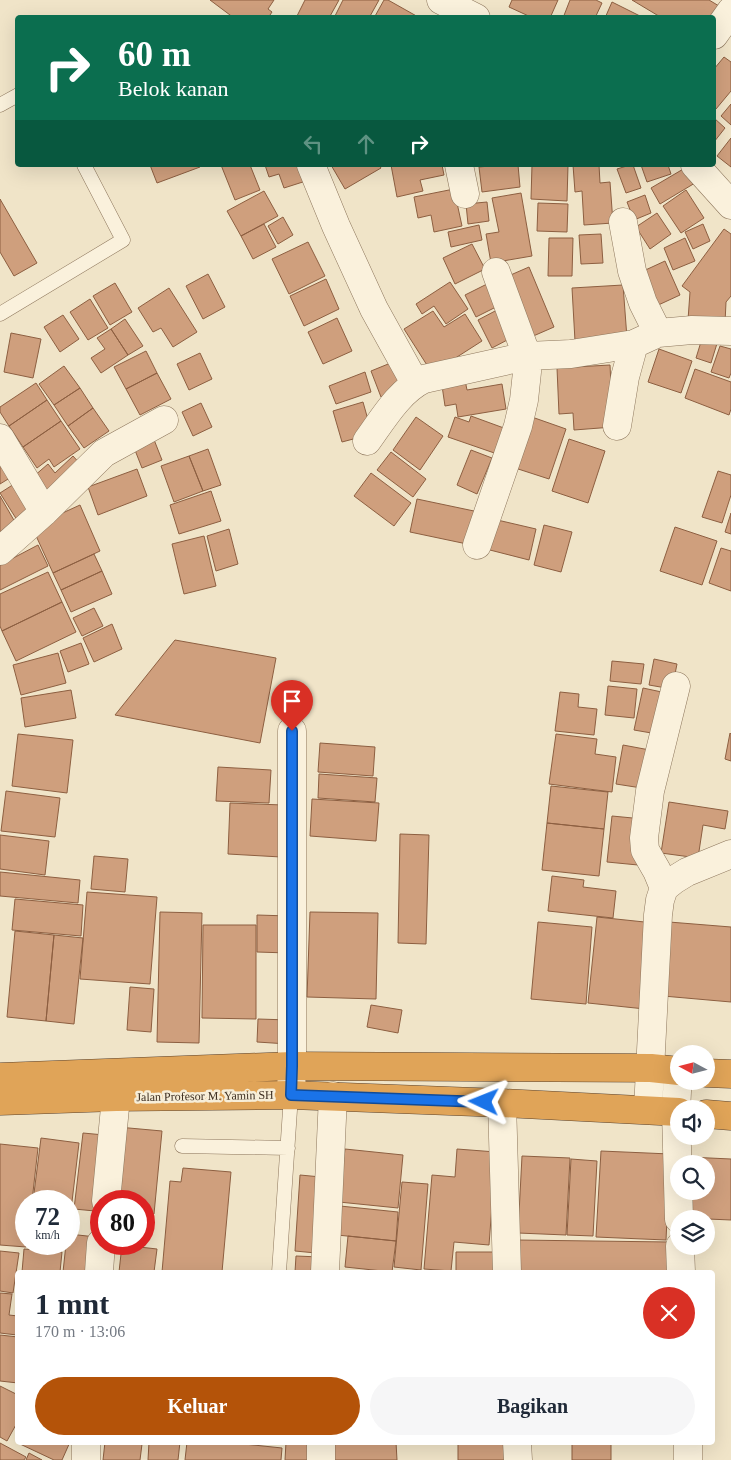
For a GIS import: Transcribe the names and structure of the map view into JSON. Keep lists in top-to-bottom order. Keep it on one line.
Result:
{"streets":{"highway":["Jalan Profesor M. Yamin SH"]},"north":"left","page":{"turn":["60 m","Belok kanan"],"speed":"72 km/h","limit":"80","heading":["1 mnt","170 m · 13:06"],"buttons":["Keluar","Bagikan"]}}
